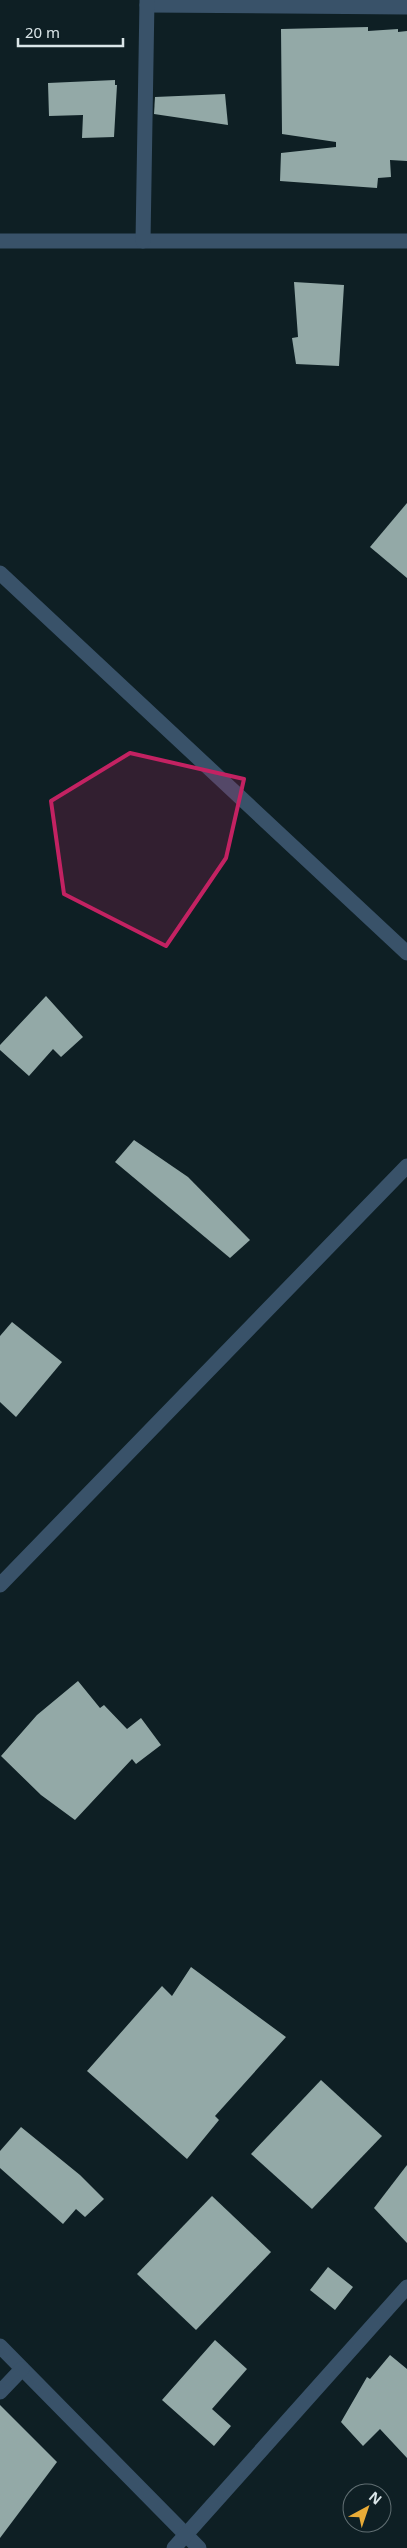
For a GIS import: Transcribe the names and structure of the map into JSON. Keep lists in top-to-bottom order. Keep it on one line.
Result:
{"scale_bar":"20 m","north":"top right"}
